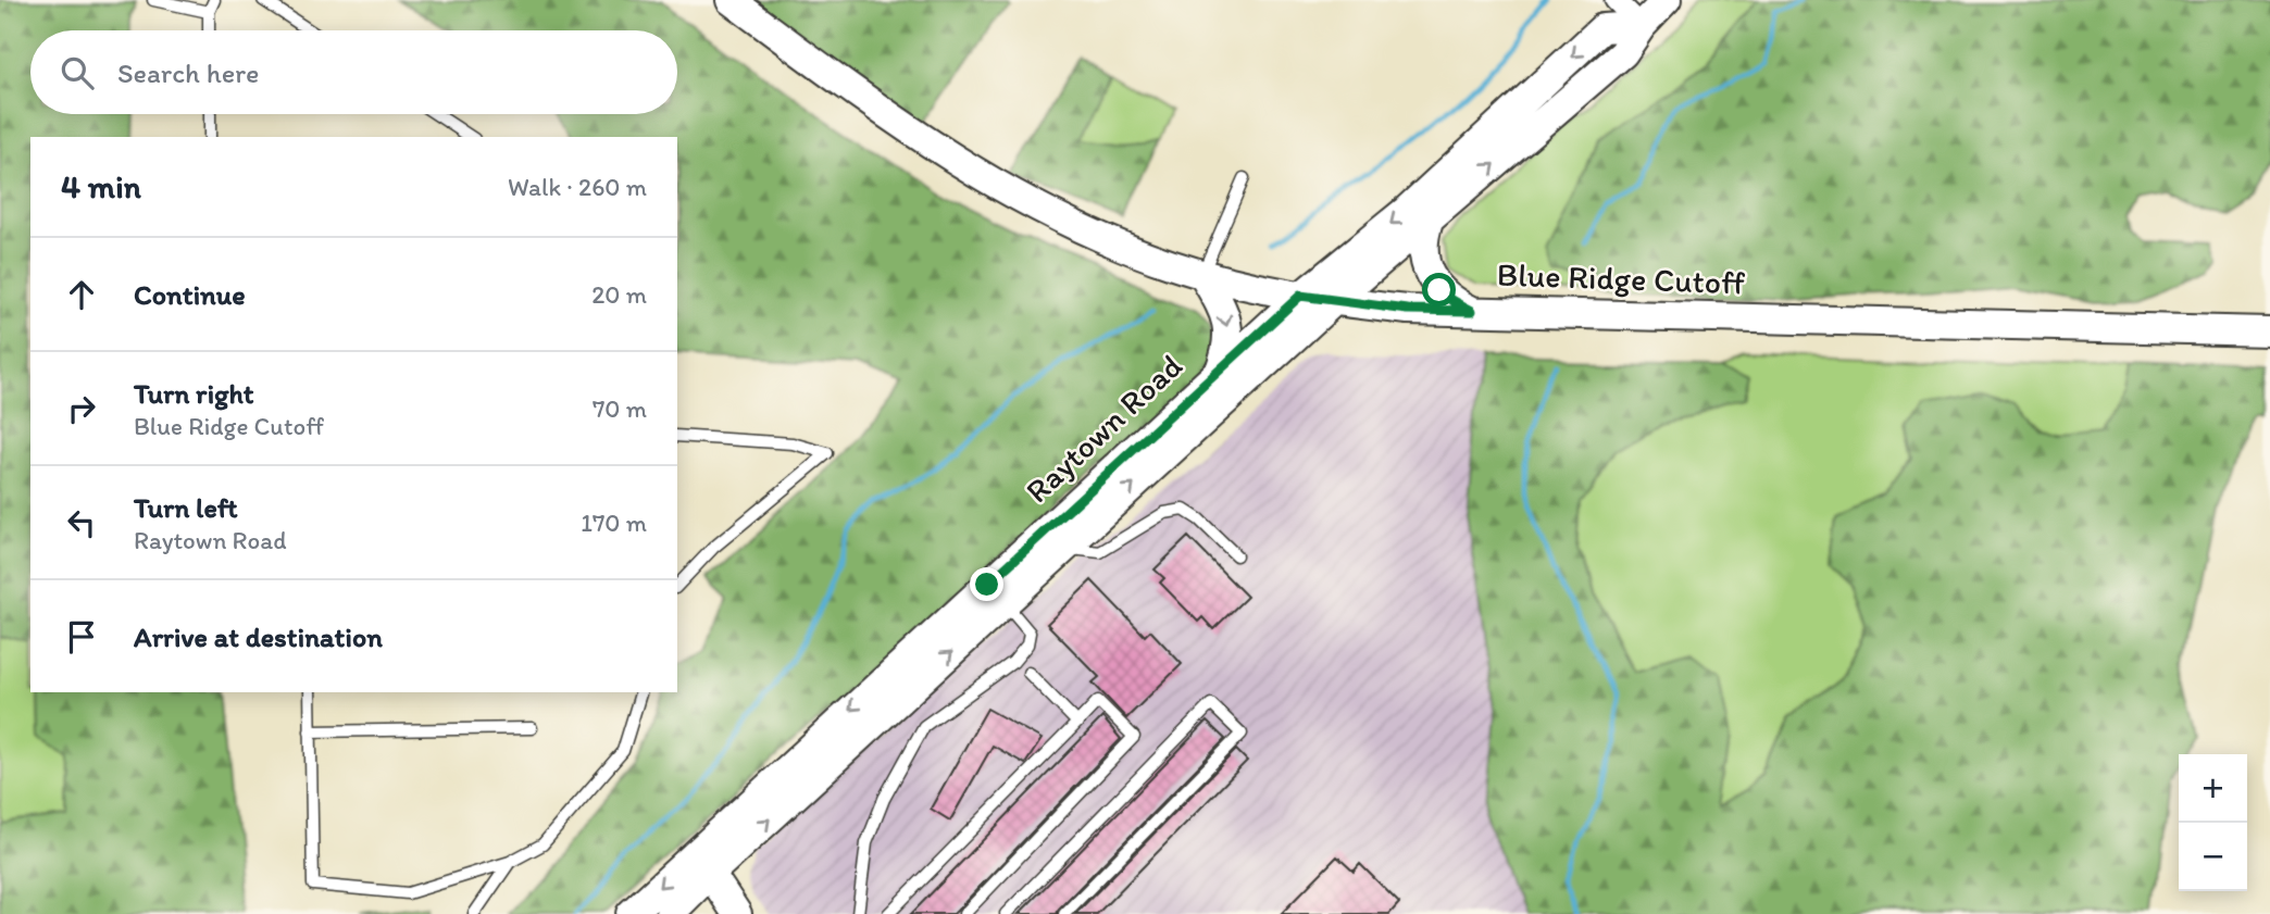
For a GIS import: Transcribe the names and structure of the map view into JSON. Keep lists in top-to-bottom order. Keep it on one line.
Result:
{"streets":{"main road":["Blue Ridge Cutoff","Raytown Road"]},"crossings":[["Blue Ridge Cutoff","Raytown Road"]],"page":{"search":"Search here","heading":["4 min","Walk · 260 m"],"list":[["Continue","20 m"],["Turn right","Blue Ridge Cutoff","70 m"],["Turn left","Raytown Road","170 m"],"Arrive at destination"],"map_buttons":["+","−"]}}
